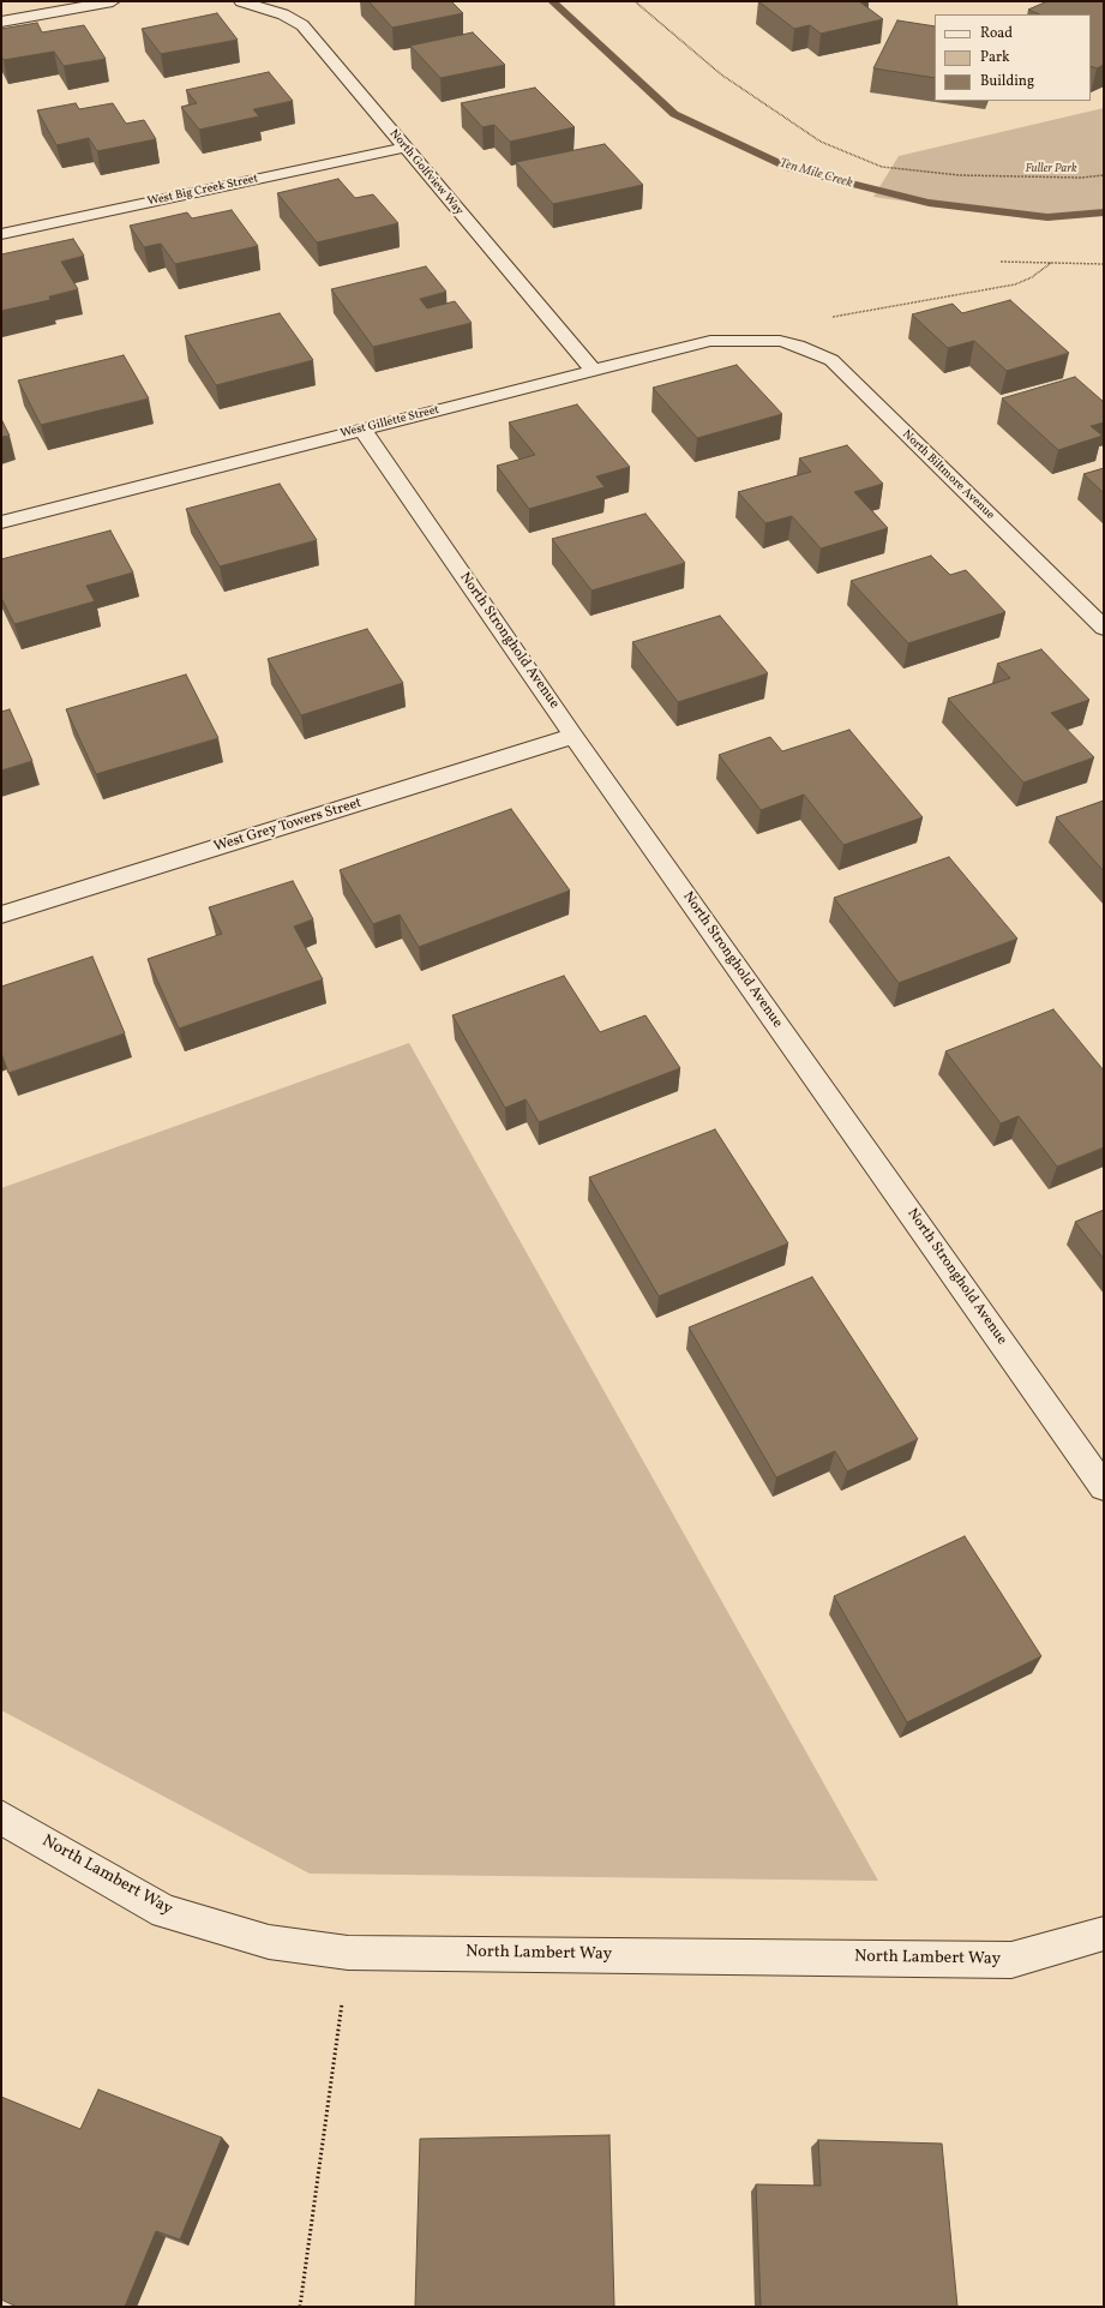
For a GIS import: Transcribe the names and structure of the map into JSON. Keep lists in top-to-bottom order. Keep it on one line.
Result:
{"streets":{"street":["North Golfview Way","West Big Creek Street","West Gillette Street","North Biltmore Avenue","North Stronghold Avenue","West Grey Towers Street","North Lambert Way"]},"crossings":[["North Golfview Way","West Big Creek Street"],["North Golfview Way","West Gillette Street"],["West Gillette Street","North Biltmore Avenue"],["West Gillette Street","North Stronghold Avenue"],["North Stronghold Avenue","West Grey Towers Street"]],"water":["Ten Mile Creek"],"parks":["Fuller Park"],"legend":["Road","Park","Building"]}
